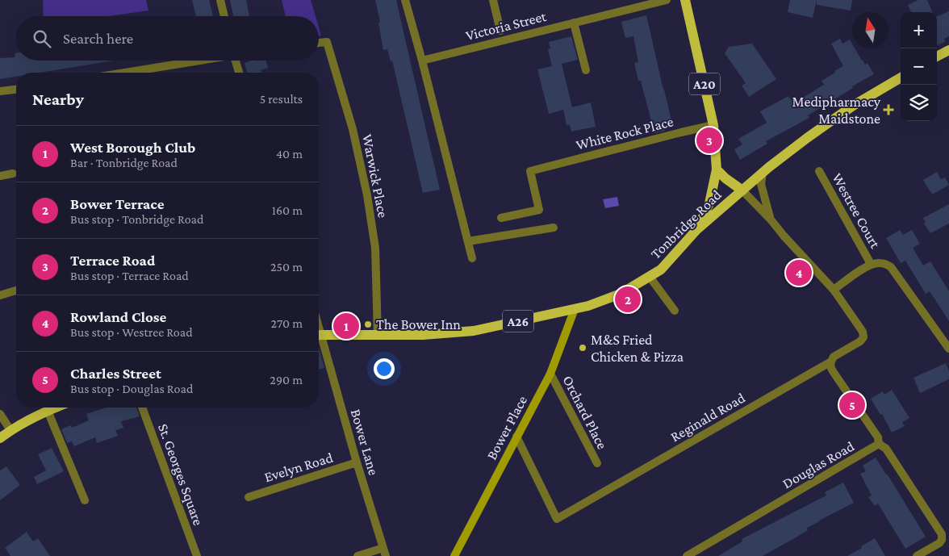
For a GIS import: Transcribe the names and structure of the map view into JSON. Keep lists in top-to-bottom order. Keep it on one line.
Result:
{"streets":{"main road":["A20","Tonbridge Road","A26"],"street":["Victoria Street","White Rock Place","Warwick Place","Westree Court","Orchard Place","Reginald Road","Bower Place","Bower Lane","Douglas Road","Evelyn Road","St. Georges Square"]},"crossings":[["A20","White Rock Place"],["A20","A26"],["Warwick Place","Tonbridge Road"],["Tonbridge Road","A26"],["Tonbridge Road","Bower Place"],["Orchard Place","Bower Place"],["Reginald Road","Bower Place"],["Bower Lane","Evelyn Road"]],"places":{"health":["Medipharmacy Maidstone"],"other":["The Bower Inn","M&S Fried Chicken & Pizza"]},"north":"top","page":{"map_buttons":["+","−"],"search":"Search here","heading":["Nearby","5 results"],"list":[{"mark":"1","name":"West Borough Club","note":"Bar · Tonbridge Road","value":"40 m"},{"mark":"2","name":"Bower Terrace","note":"Bus stop · Tonbridge Road","value":"160 m"},{"mark":"3","name":"Terrace Road","note":"Bus stop · Terrace Road","value":"250 m"},{"mark":"4","name":"Rowland Close","note":"Bus stop · Westree Road","value":"270 m"},{"mark":"5","name":"Charles Street","note":"Bus stop · Douglas Road","value":"290 m"}],"pins":["3","4","2","1","5"]}}
